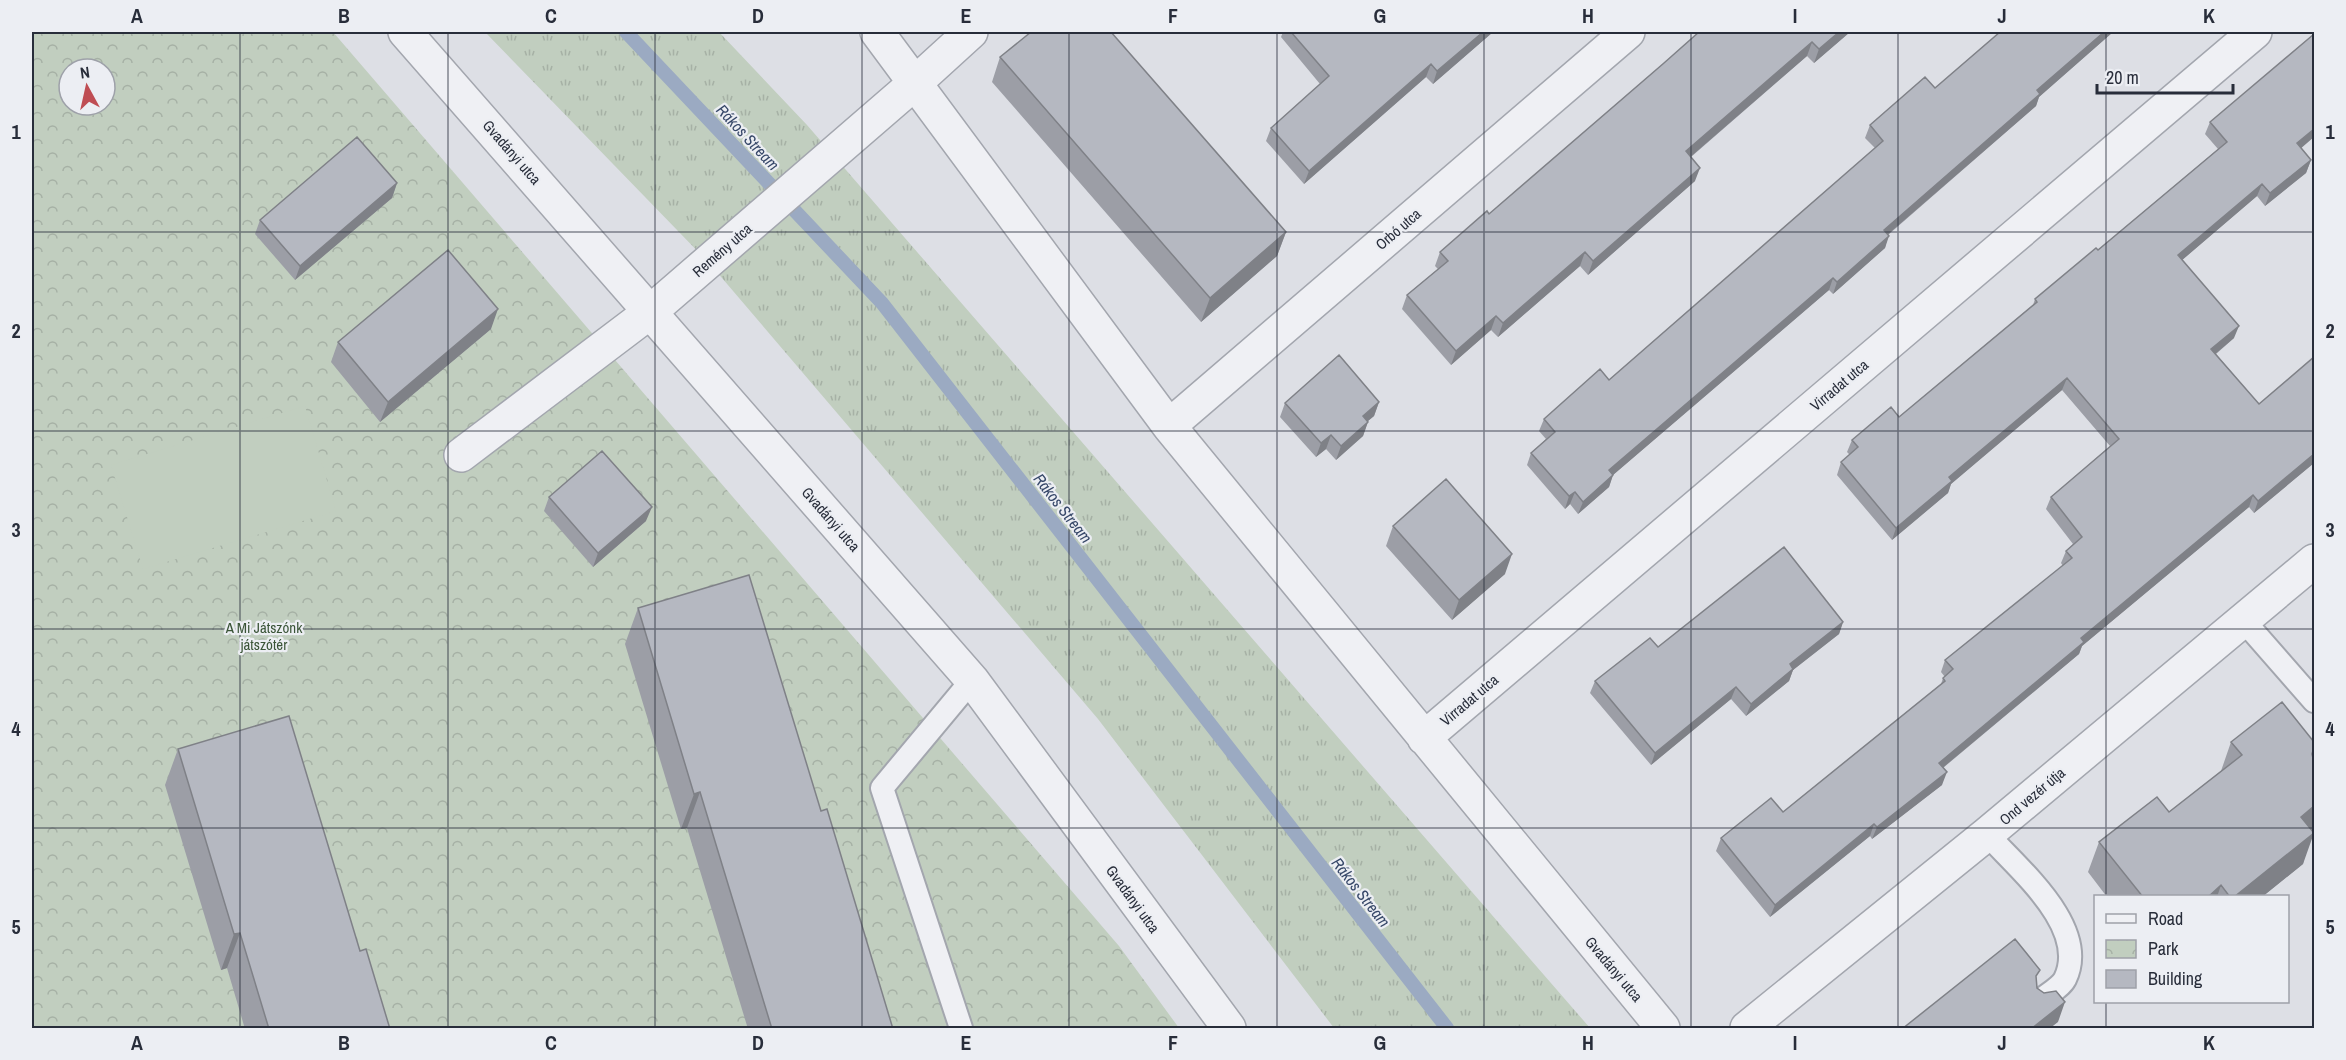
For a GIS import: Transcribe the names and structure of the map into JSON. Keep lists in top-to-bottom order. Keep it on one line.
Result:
{"streets":{"street":["Gvadányi utca","Orbó utca","Remény utca","Virradat utca","Ond vezér útja"]},"crossings":[["Gvadányi utca","Orbó utca"],["Gvadányi utca","Remény utca"],["Gvadányi utca","Virradat utca"]],"water":["Rákos Stream"],"parks":["A Mi Játszónk játszótér"],"legend":["Road","Park","Building"],"scale_bar":"20 m","north":"top","grid":{"columns":["A","B","C","D","E","F","G","H","I","J","K"],"rows":["1","2","3","4","5"]}}
